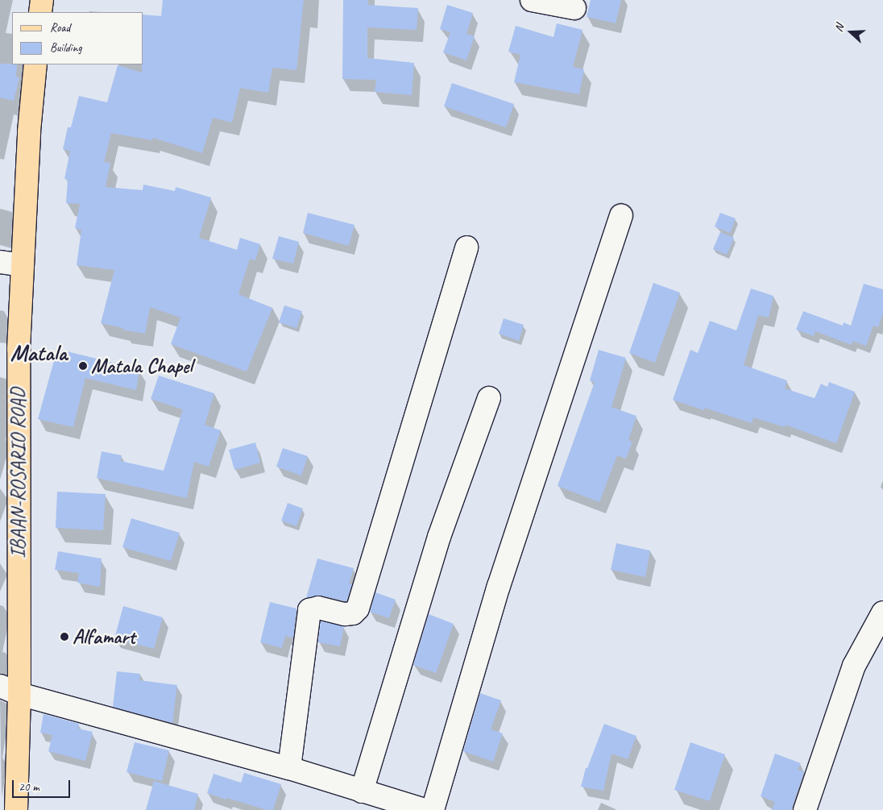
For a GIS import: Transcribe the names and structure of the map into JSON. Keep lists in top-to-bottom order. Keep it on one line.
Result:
{"streets":{"main road":["IBAAN-ROSARIO ROAD"]},"districts":["Matala"],"places":["Matala Chapel","Alfamart"],"legend":["Road","Building"],"scale_bar":"20 m","north":"left"}
